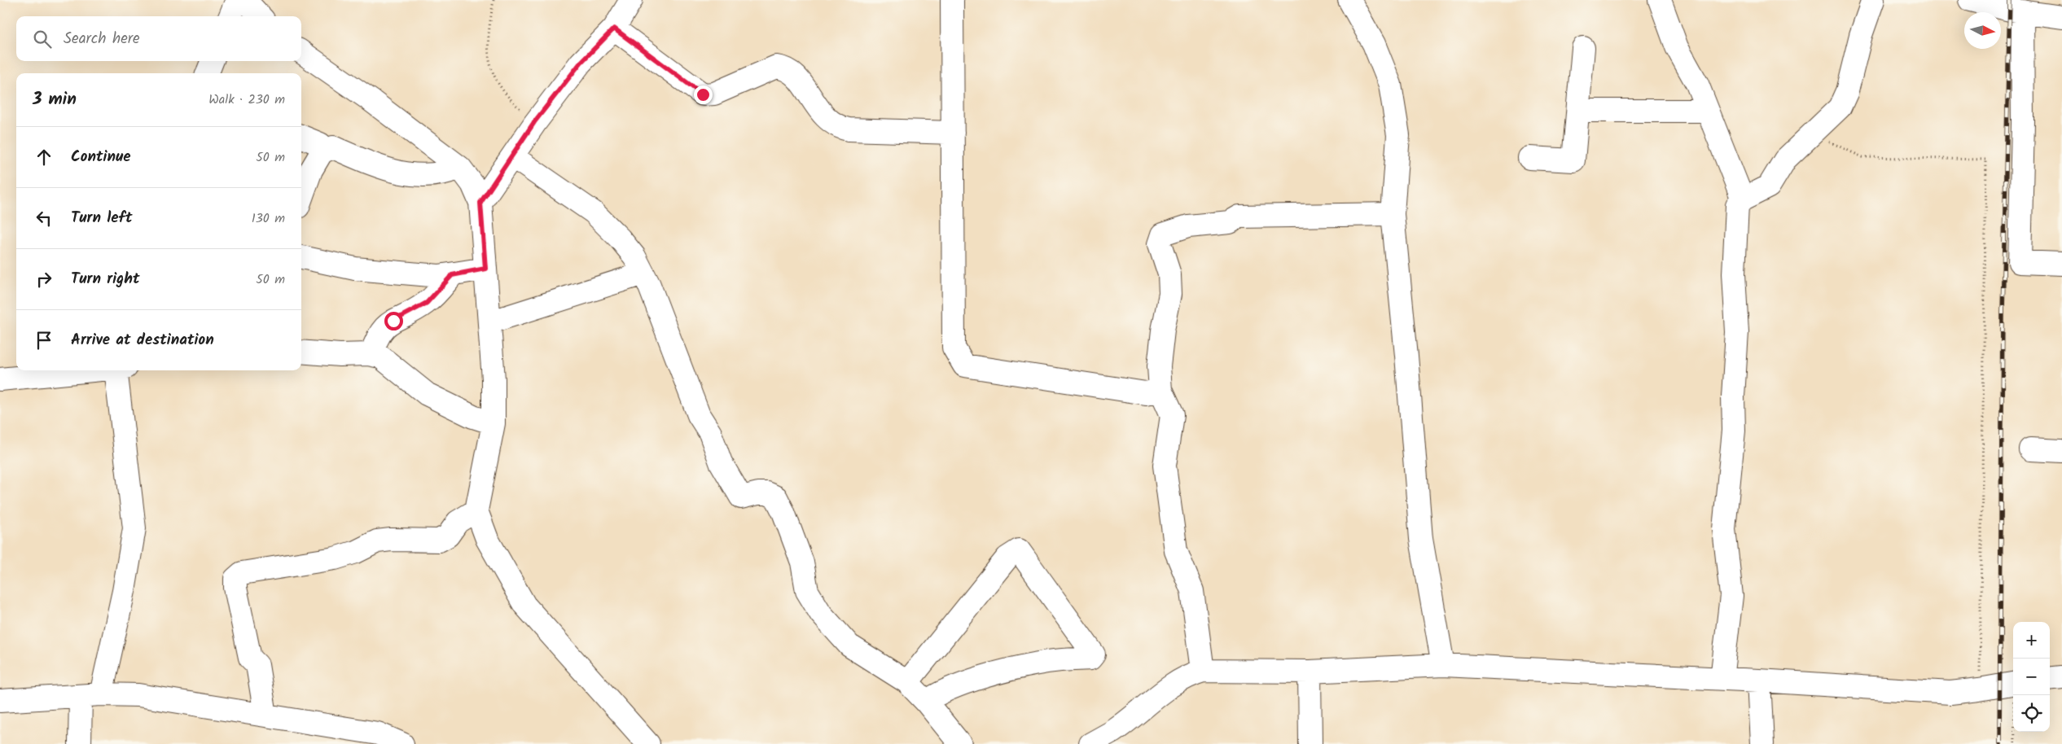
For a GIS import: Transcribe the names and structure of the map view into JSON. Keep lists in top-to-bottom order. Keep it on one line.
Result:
{"north":"right","page":{"search":"Search here","heading":["3 min","Walk · 230 m"],"list":[["Continue","50 m"],["Turn left","130 m"],["Turn right","50 m"],"Arrive at destination"],"map_buttons":["+","−"]}}
